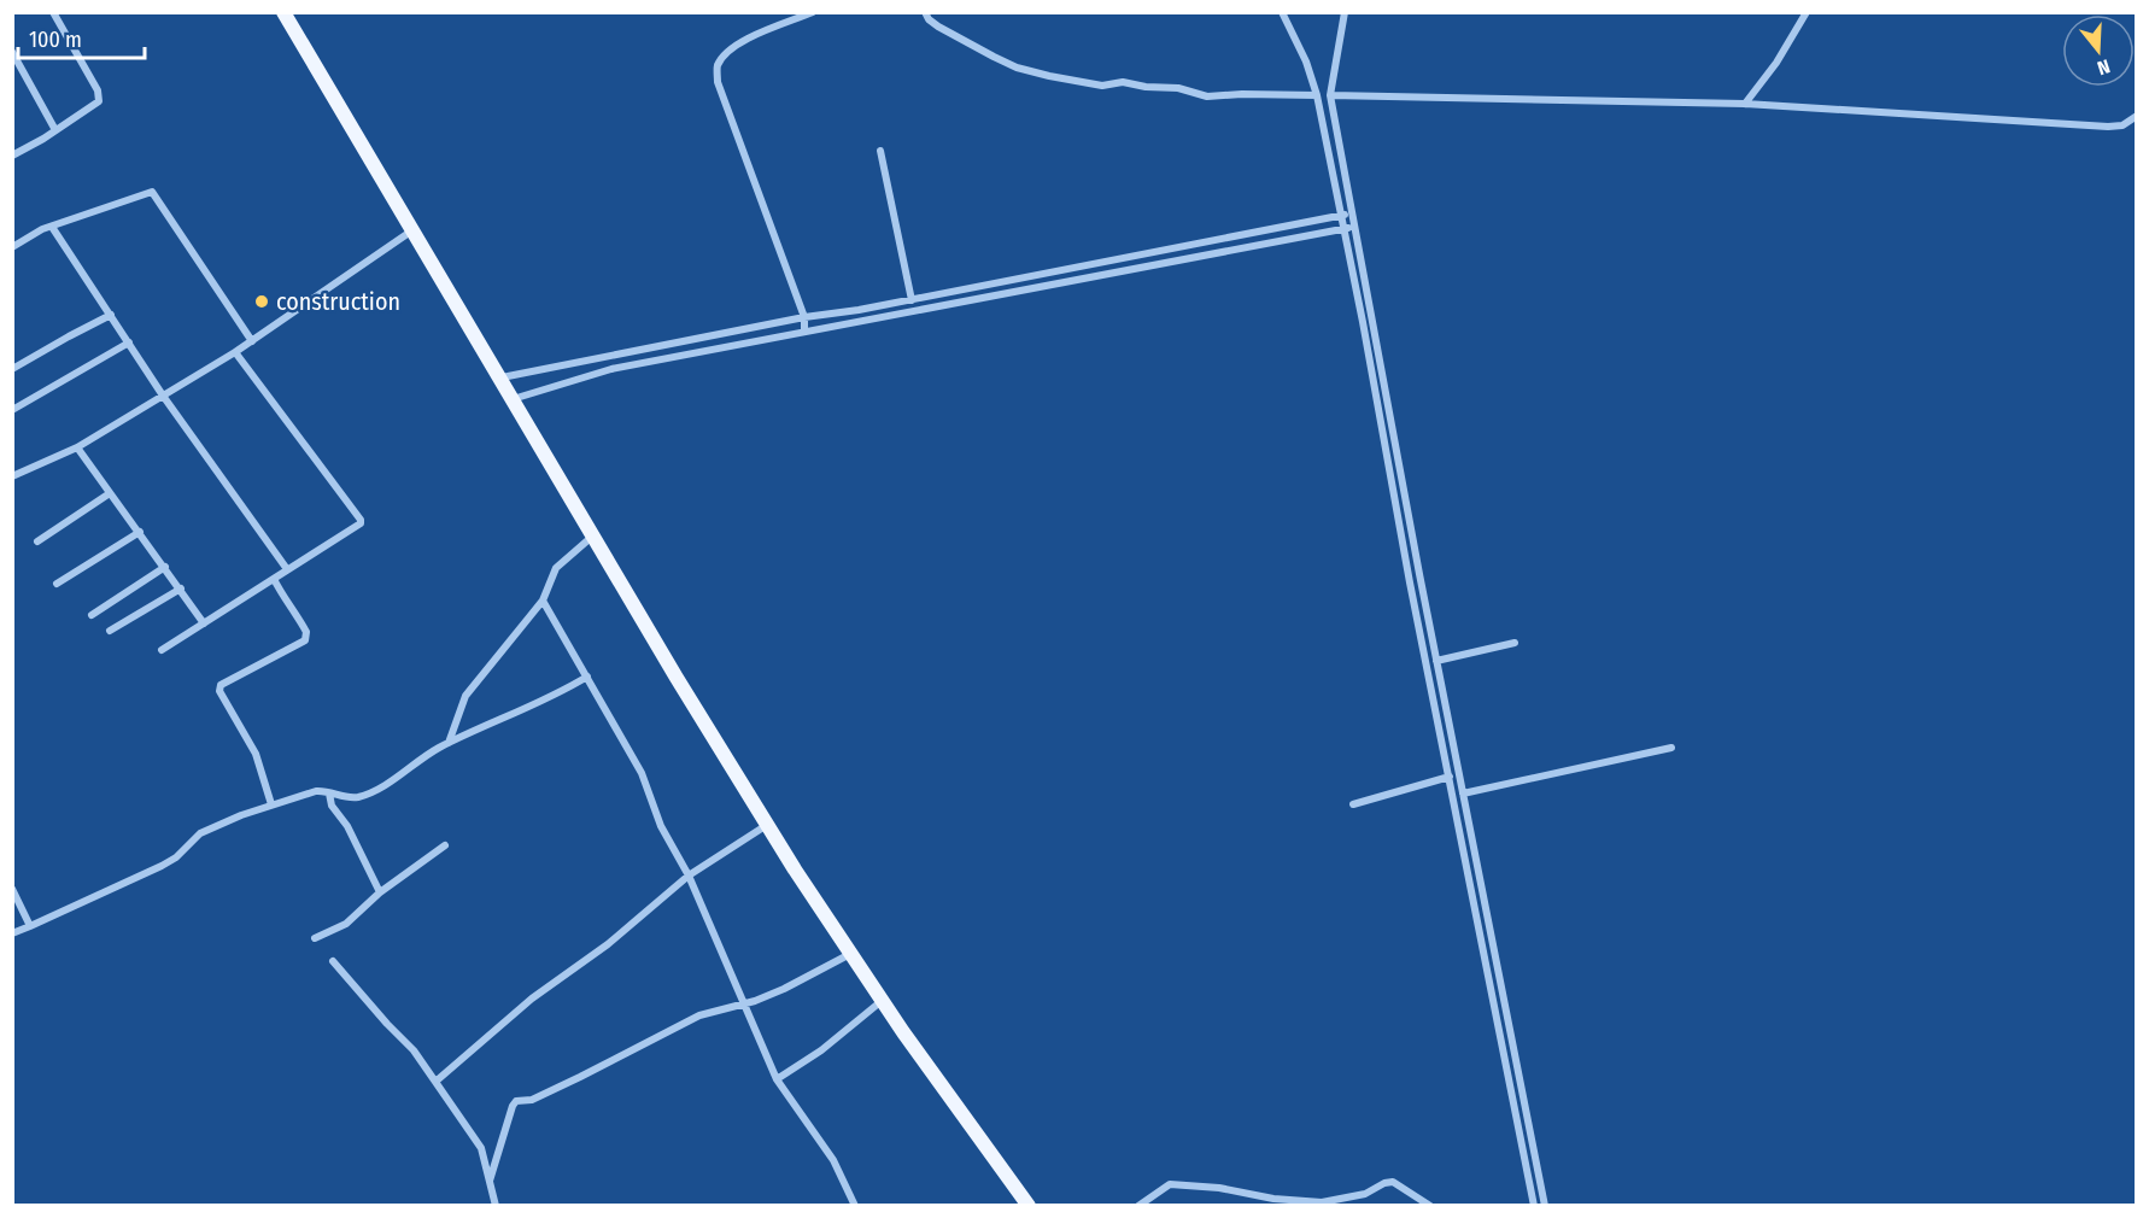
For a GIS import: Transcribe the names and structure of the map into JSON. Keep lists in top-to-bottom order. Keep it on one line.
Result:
{"places":["construction"],"scale_bar":"100 m","north":"bottom"}
